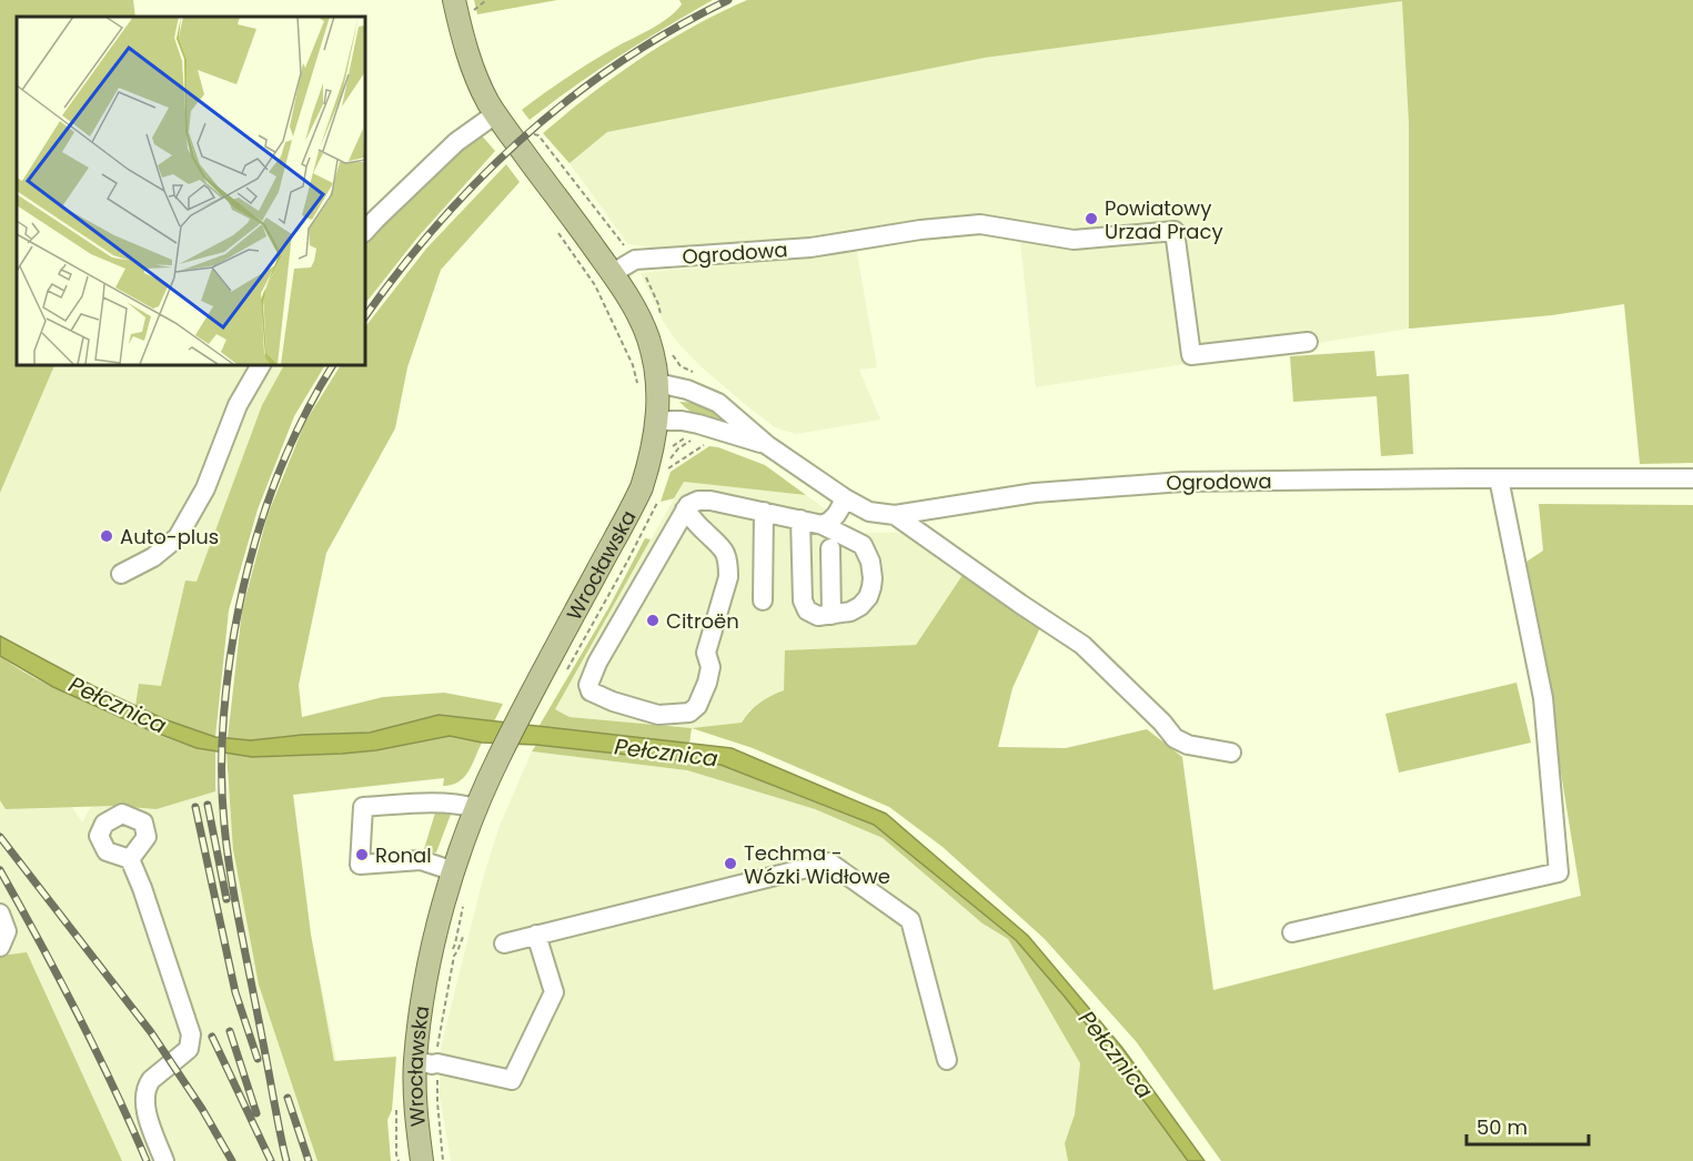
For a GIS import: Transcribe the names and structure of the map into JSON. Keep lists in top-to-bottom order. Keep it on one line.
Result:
{"streets":{"main road":["Wrocławska"],"street":["Ogrodowa"]},"crossings":[["Ogrodowa","Wrocławska"]],"water":["Pełcznica"],"places":["Powiatowy Urzad Pracy","Auto-plus","Citroën","Ronal","Techma - Wózki Widłowe"],"scale_bar":"50 m"}
